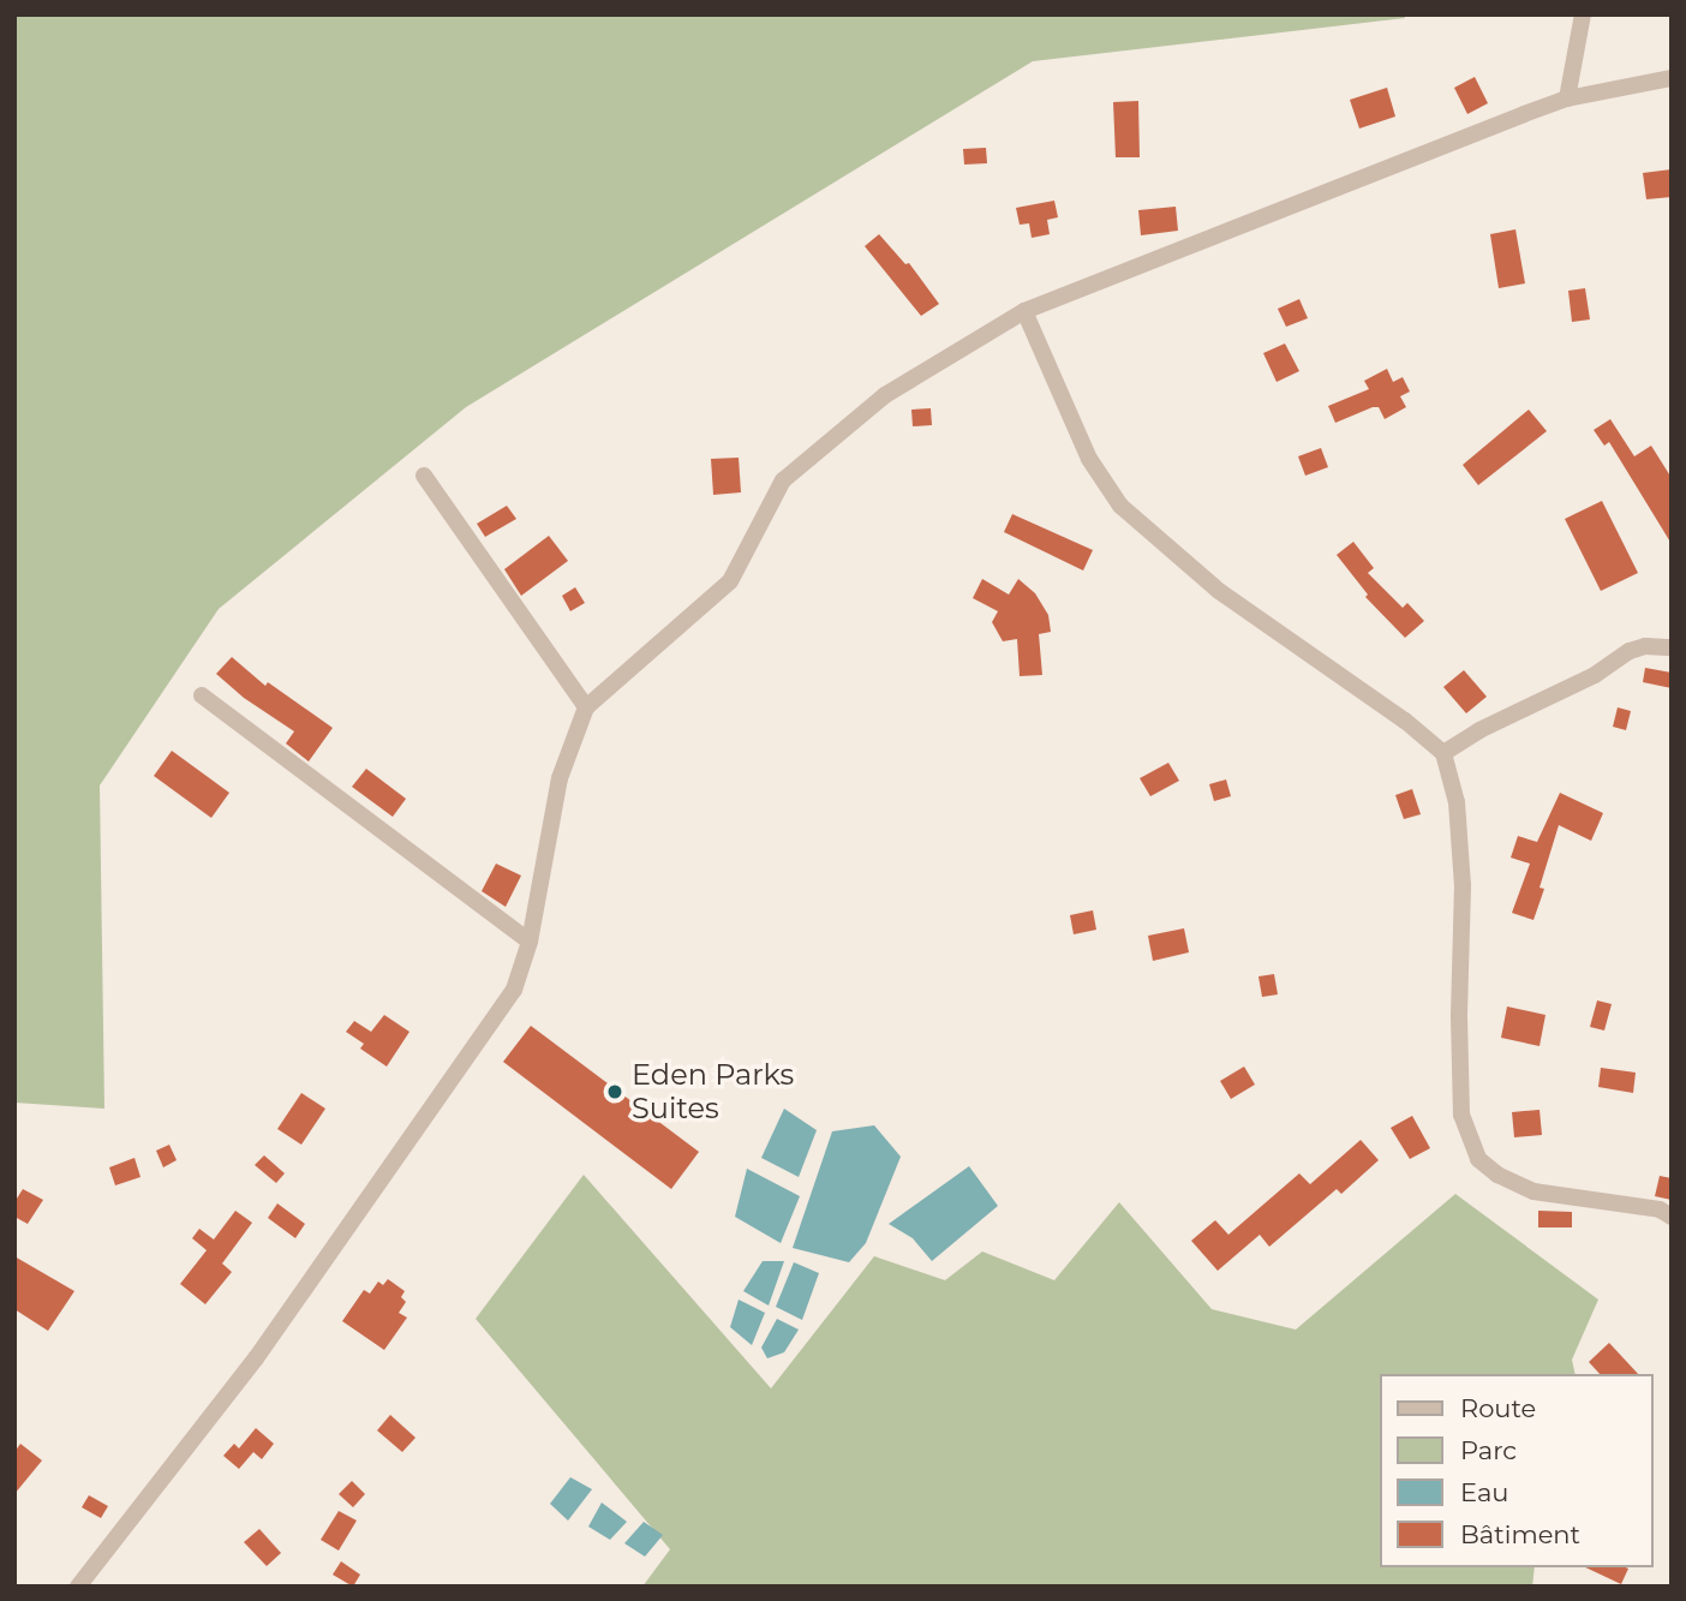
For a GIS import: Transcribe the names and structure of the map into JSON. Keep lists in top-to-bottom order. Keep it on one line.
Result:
{"places":["Eden Parks Suites"],"legend":["Route","Parc","Eau","Bâtiment"]}
